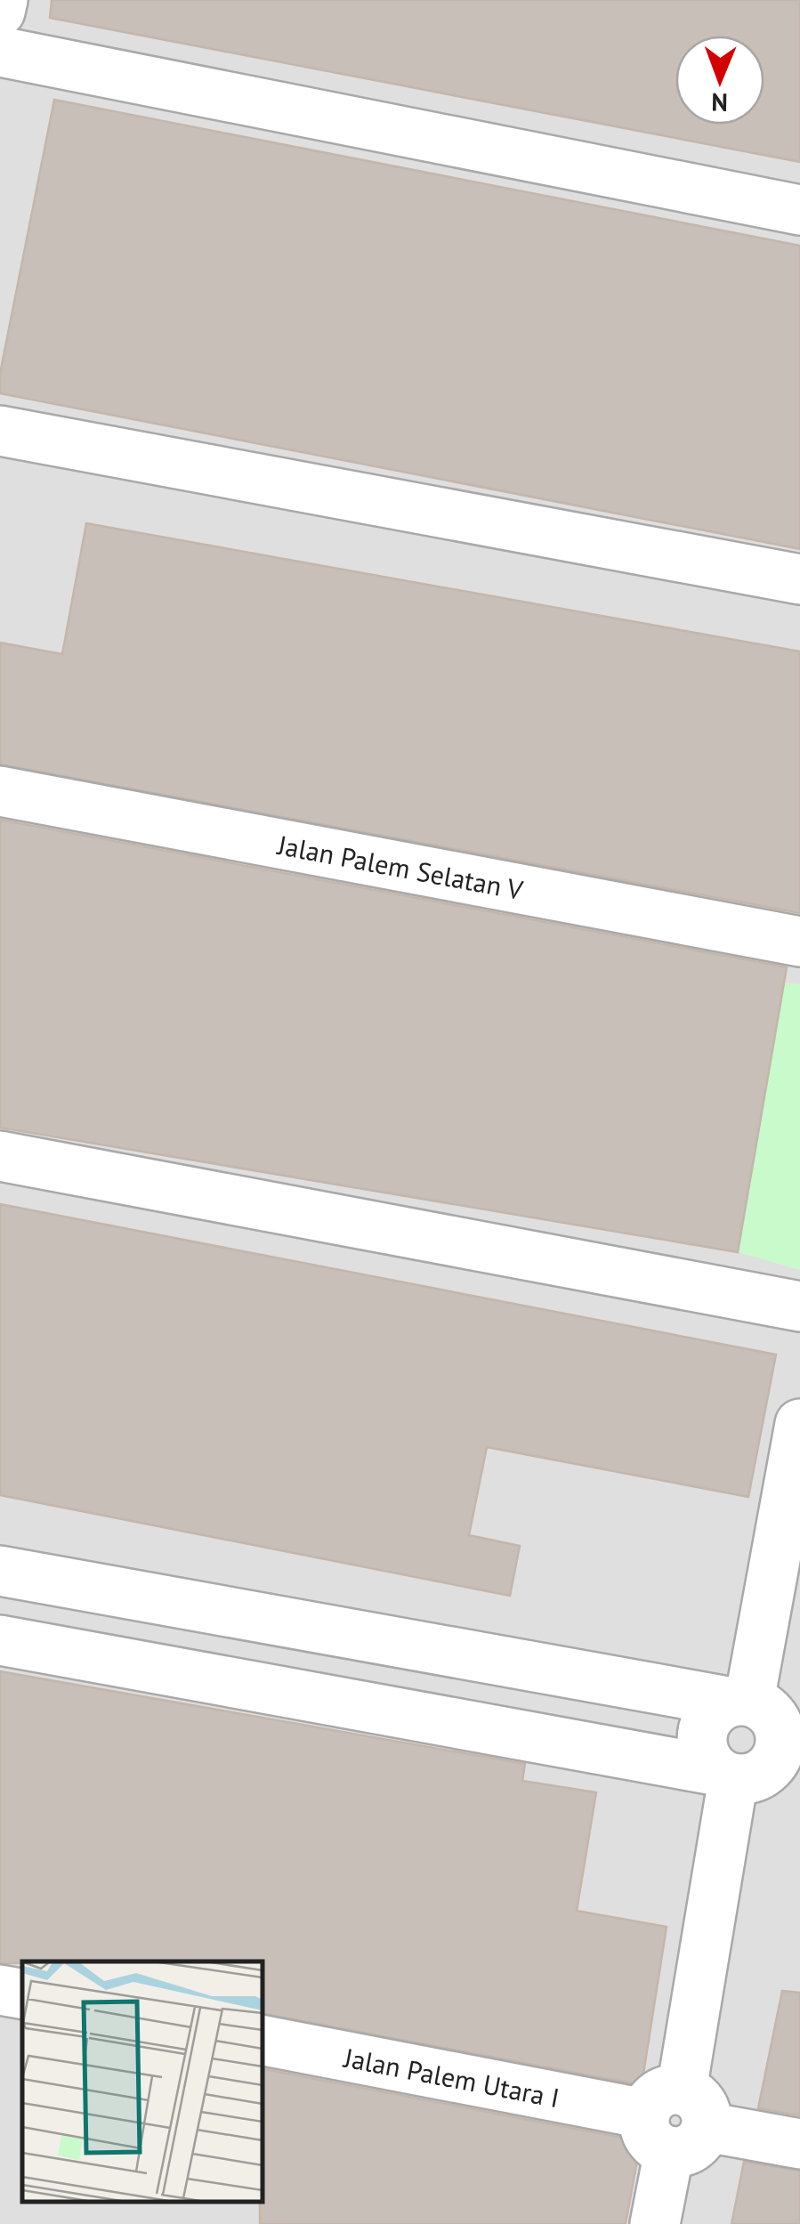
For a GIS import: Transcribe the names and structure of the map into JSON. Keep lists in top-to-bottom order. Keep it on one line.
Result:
{"streets":{"street":["Jalan Palem Selatan V","Jalan Palem Utara I"]},"north":"bottom"}
